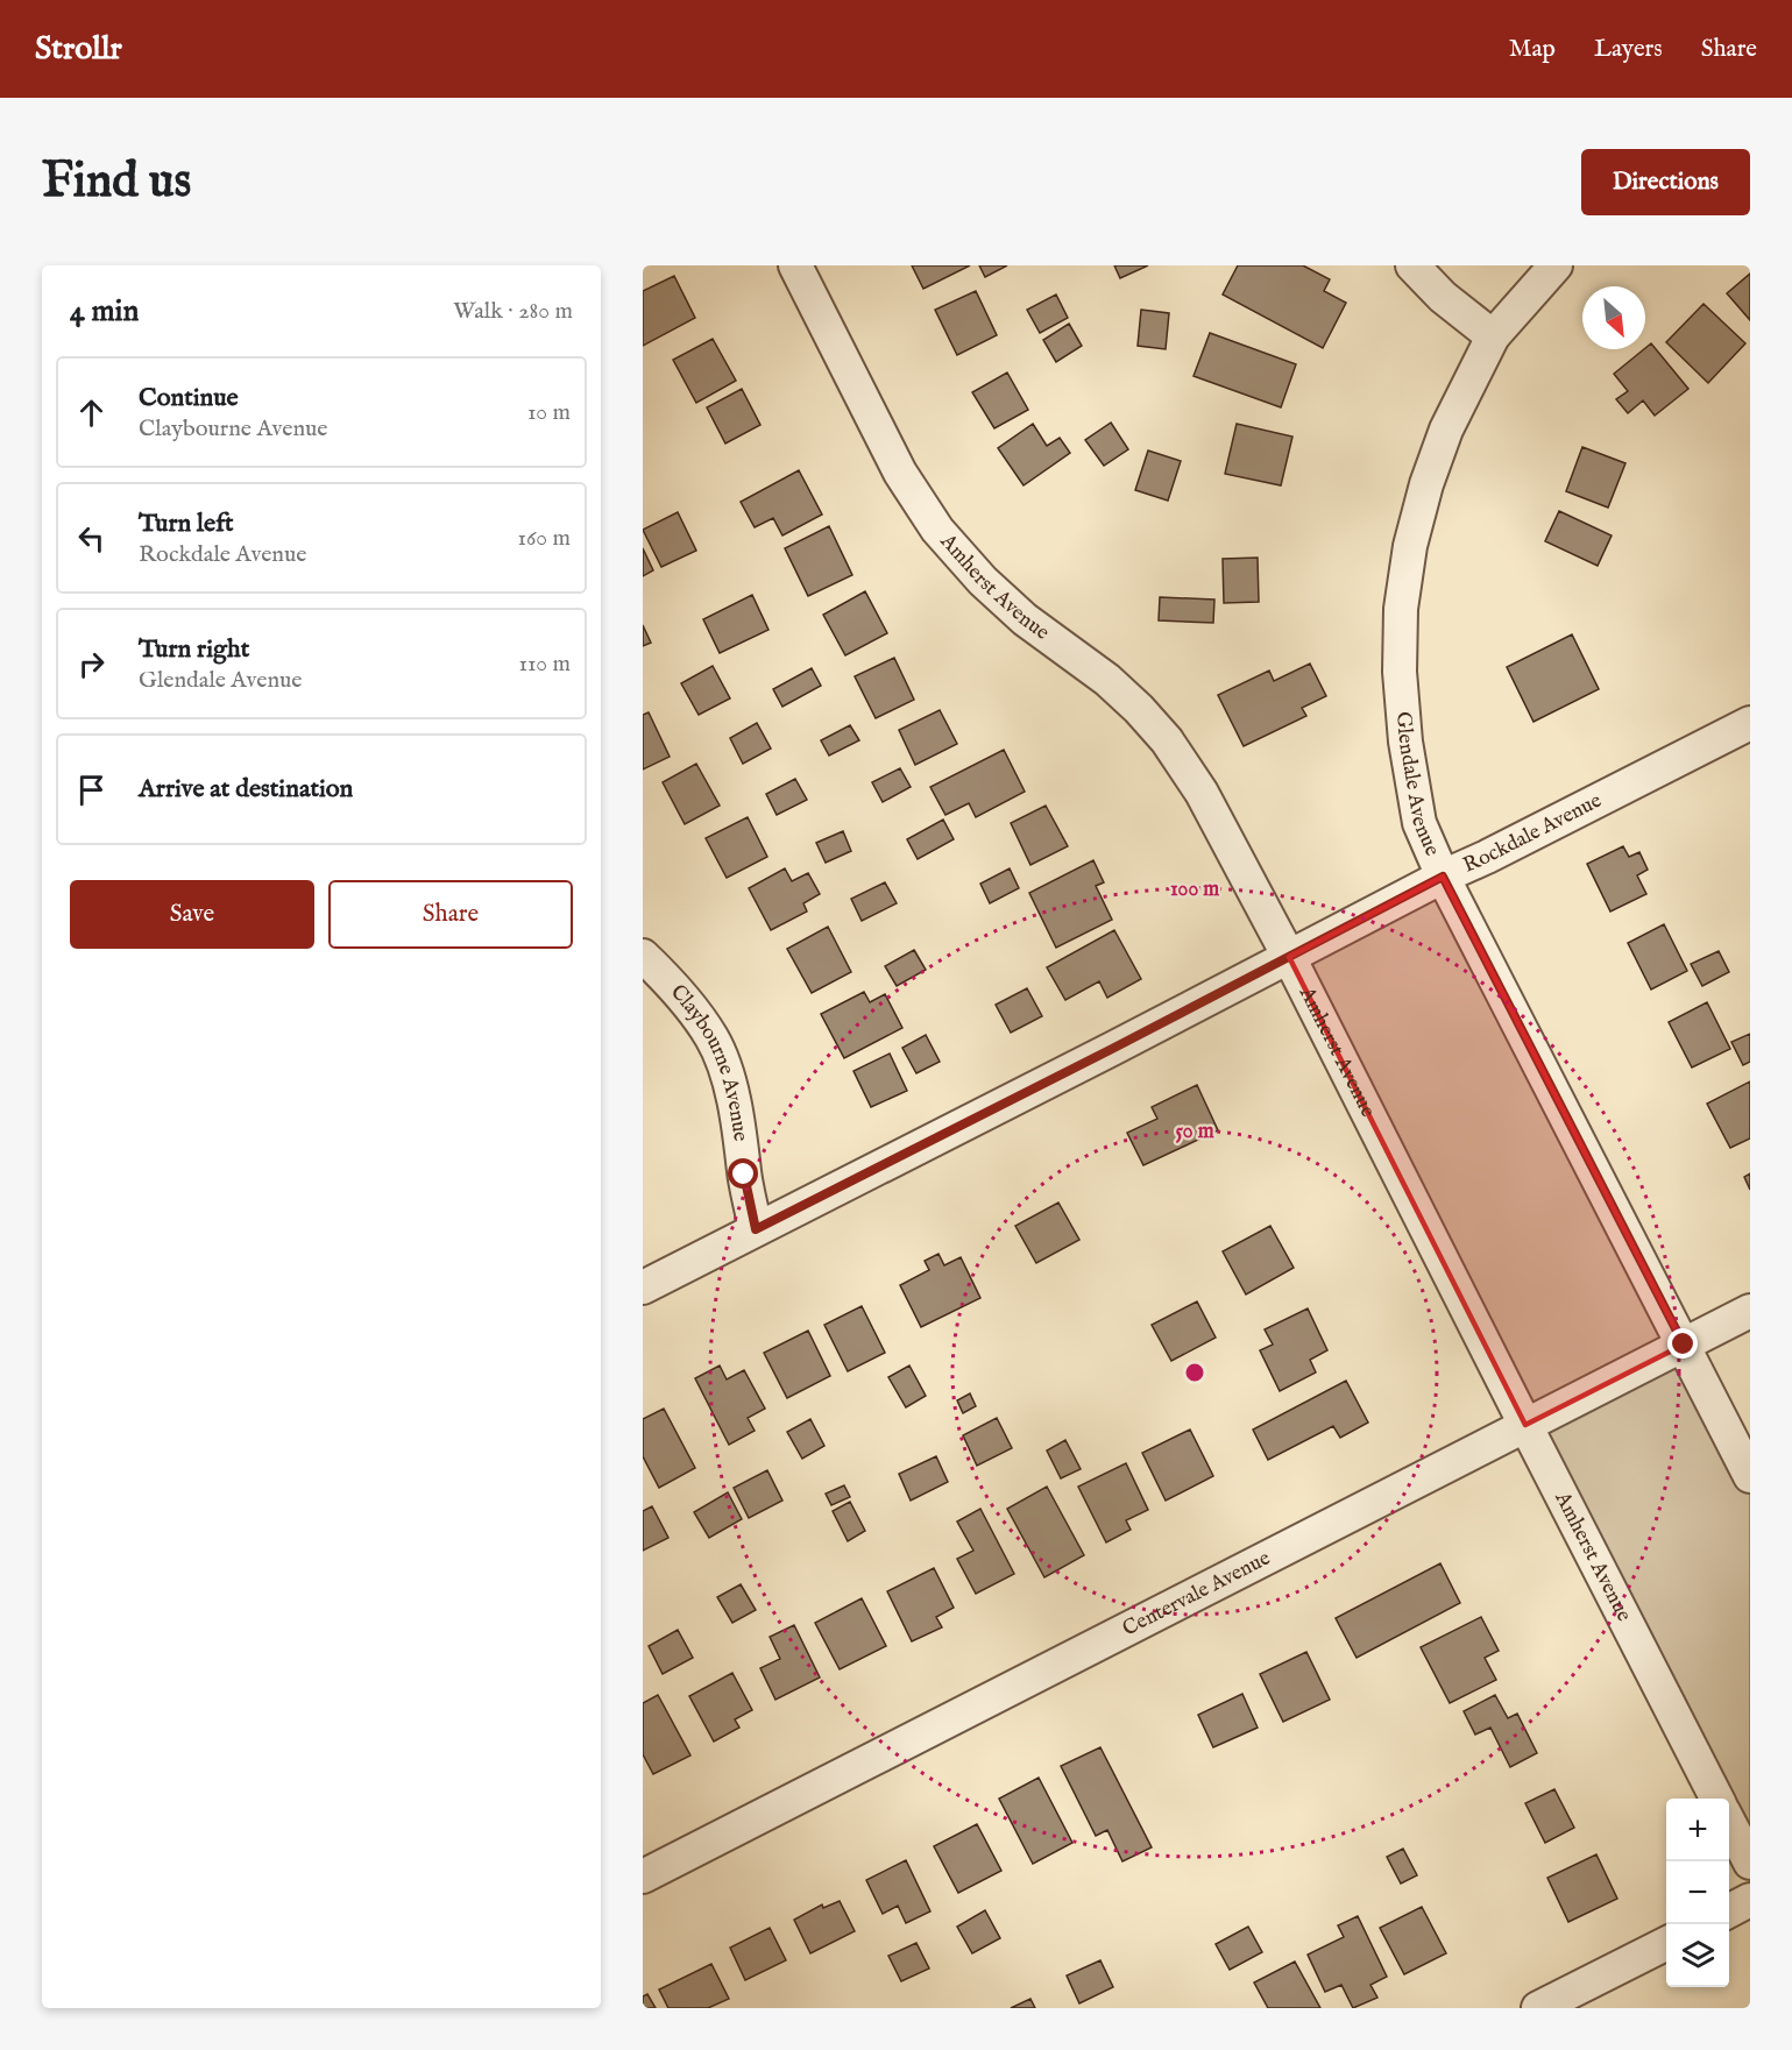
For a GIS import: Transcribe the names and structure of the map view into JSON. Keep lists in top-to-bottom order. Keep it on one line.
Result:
{"streets":{"street":["Amherst Avenue","Glendale Avenue","Rockdale Avenue","Claybourne Avenue","Centervale Avenue"]},"crossings":[["Amherst Avenue","Rockdale Avenue"],["Amherst Avenue","Centervale Avenue"],["Glendale Avenue","Rockdale Avenue"],["Glendale Avenue","Centervale Avenue"],["Rockdale Avenue","Claybourne Avenue"]],"north":"bottom right","page":{"header":"Strollr","nav":["Map","Layers","Share"],"buttons":["Directions",["Save","Share"]],"title":"Find us","heading":["4 min","Walk · 280 m"],"list":[["Continue","Claybourne Avenue","10 m"],["Turn left","Rockdale Avenue","160 m"],["Turn right","Glendale Avenue","110 m"],"Arrive at destination"],"map_buttons":["+","−"]},"rings":["100 m","50 m"]}
